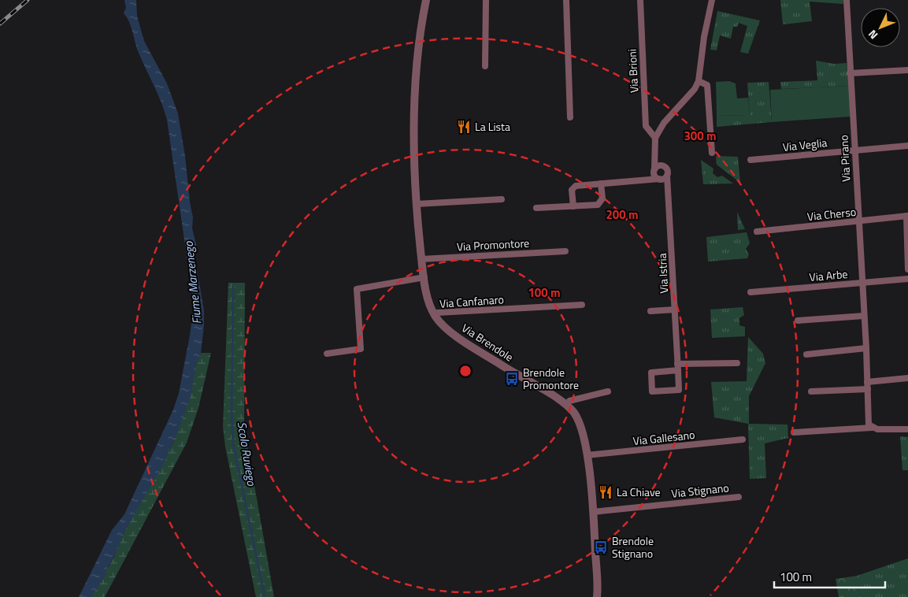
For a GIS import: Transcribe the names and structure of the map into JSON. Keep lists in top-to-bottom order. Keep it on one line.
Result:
{"streets":{"street":["Via Brioni","Via Veglia","Via Pirano","Via Cherso","Via Promontore","Via Istria","Via Arbe","Via Canfanaro","Via Brendole","Via Gallesano","Via Stignano"]},"crossings":[["Via Veglia","Via Pirano"],["Via Pirano","Via Cherso"],["Via Pirano","Via Arbe"],["Via Canfanaro","Via Brendole"],["Via Brendole","Via Gallesano"],["Via Brendole","Via Stignano"]],"water":["Fiume Marzenego","Scolo Ruviego"],"places":{"restaurant":["La Lista","La Chiave"],"bus stop":["Brendole Promontore","Brendole Stignano"]},"scale_bar":"100 m","north":"bottom left","rings":["300 m","200 m","100 m"]}
